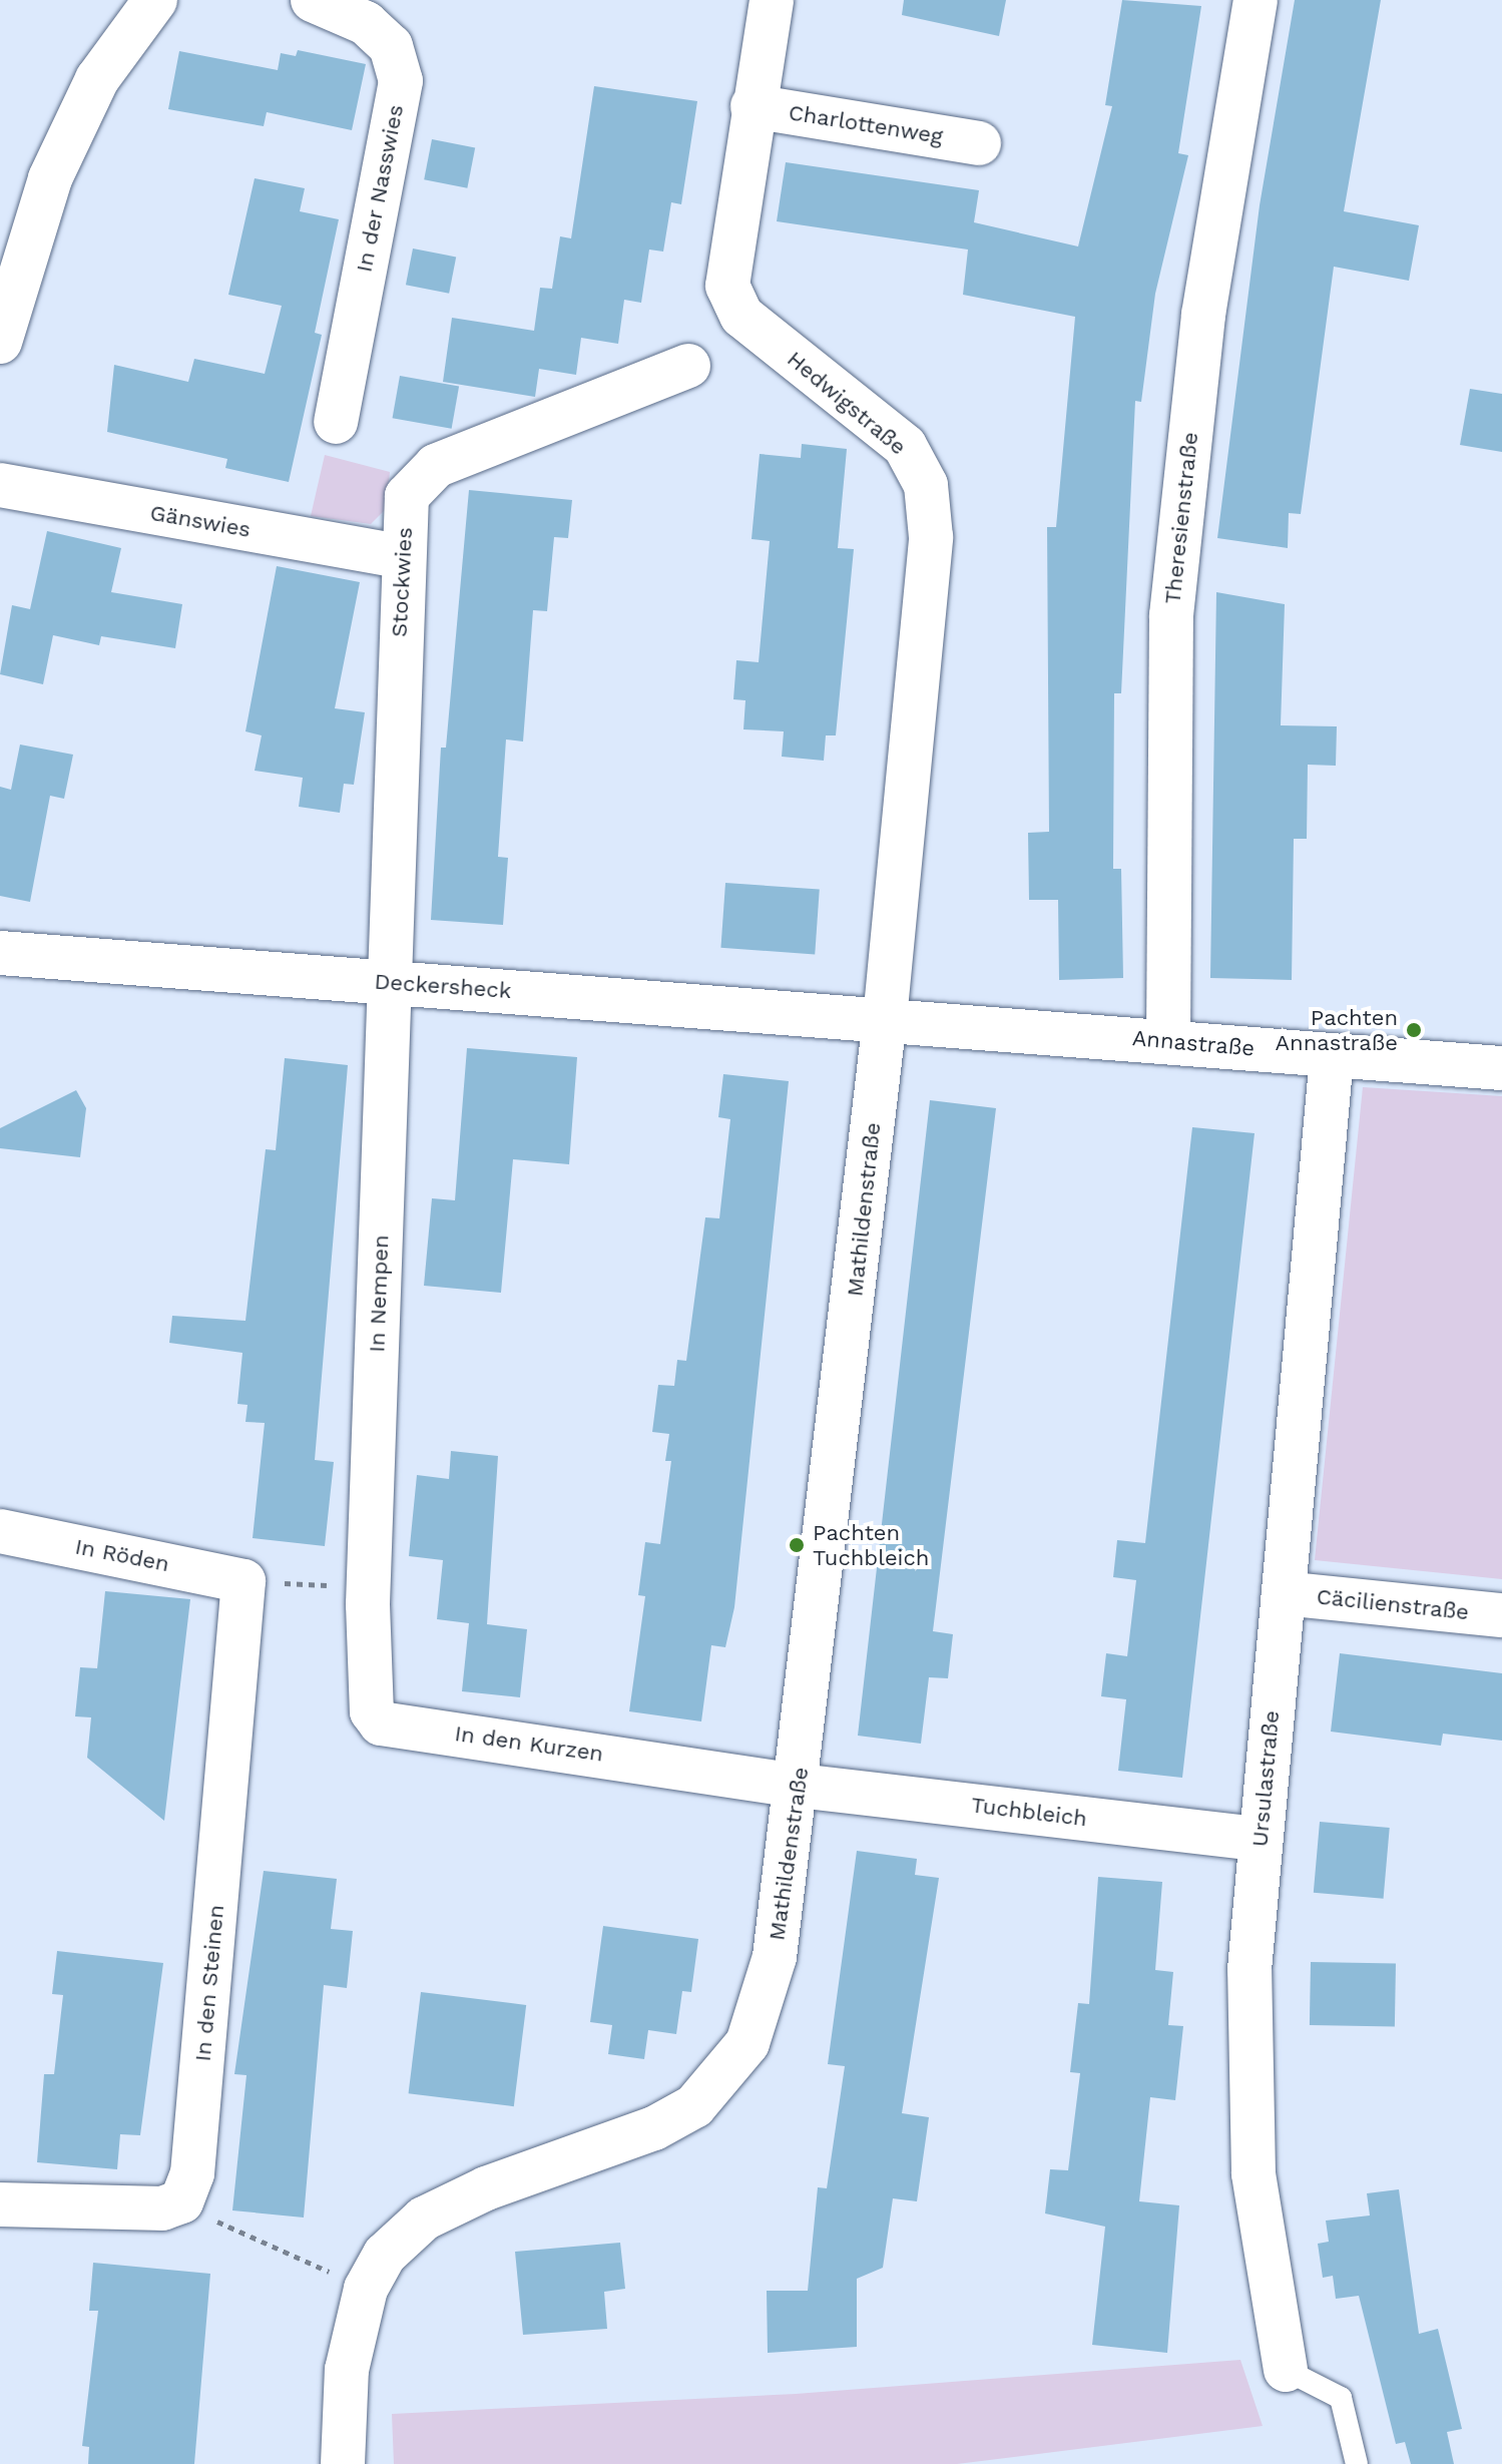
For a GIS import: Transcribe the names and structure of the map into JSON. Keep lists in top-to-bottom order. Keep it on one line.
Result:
{"streets":{"street":["Charlottenweg","In der Nasswies","Hedwigstraße","Theresienstraße","Gänswies","Stockwies","Deckersheck","Annastraße","Mathildenstraße","In Nempen","In Röden","Cäcilienstraße","In den Kurzen","Ursulastraße","Tuchbleich","In den Steinen"]},"crossings":[["Charlottenweg","Hedwigstraße"],["Hedwigstraße","Deckersheck"],["Hedwigstraße","Annastraße"],["Hedwigstraße","Mathildenstraße"],["Theresienstraße","Annastraße"],["Gänswies","Stockwies"],["Stockwies","Deckersheck"],["Stockwies","In Nempen"],["Deckersheck","Annastraße"],["Deckersheck","Mathildenstraße"],["Deckersheck","In Nempen"],["Annastraße","Mathildenstraße"],["Annastraße","Ursulastraße"],["Mathildenstraße","In den Kurzen"],["Mathildenstraße","Tuchbleich"],["In Nempen","In den Kurzen"],["In Röden","In den Steinen"],["Cäcilienstraße","Ursulastraße"],["In den Kurzen","Tuchbleich"],["Ursulastraße","Tuchbleich"]],"places":["Pachten Annastraße","Pachten Tuchbleich"]}
